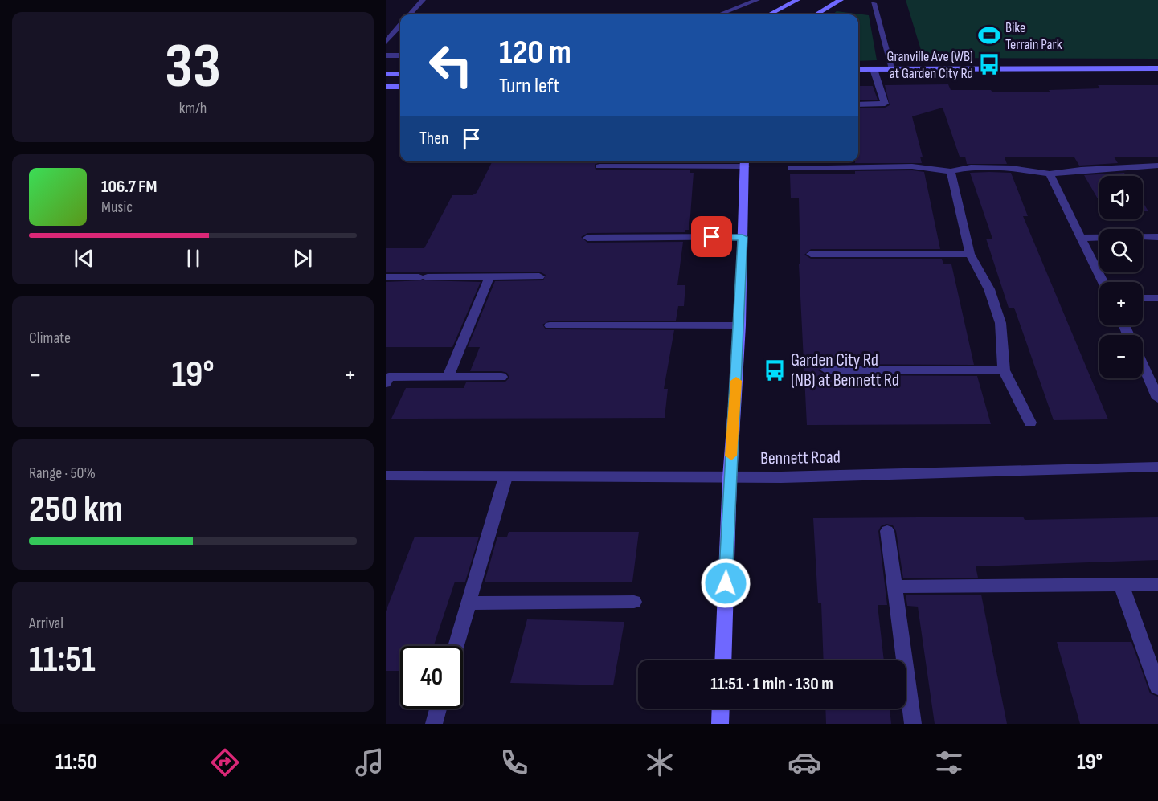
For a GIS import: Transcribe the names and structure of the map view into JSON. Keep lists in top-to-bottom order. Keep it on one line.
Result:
{"streets":{"street":["Bennett Road"]},"places":{"sports":["Bike Terrain Park"],"bus stop":["Granville Ave (WB) at Garden City Rd","Garden City Rd (NB) at Bennett Rd"]},"page":{"tile":[["33","km/h"],"Climate",["Range · 50%","250 km"],["Arrival","11:51"]],"turn":["120 m","Turn left"],"then":"Then","song":["106.7 FM","Music"],"map_buttons":["+","−"],"heat":["−","19°","+"],"limit":"40","trip":"11:51 · 1 min · 130 m","tabs":["11:50","19°"]}}
